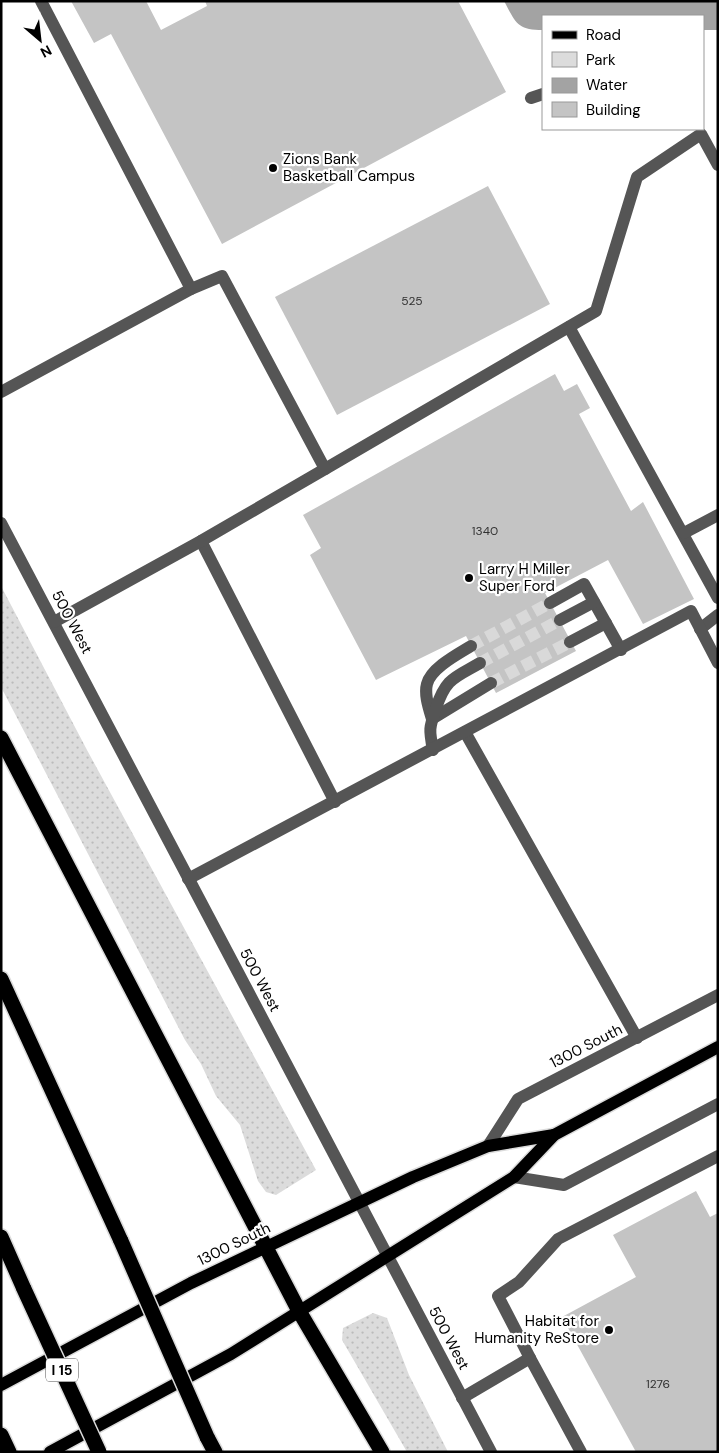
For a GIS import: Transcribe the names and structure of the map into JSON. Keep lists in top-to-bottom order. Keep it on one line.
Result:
{"streets":{"highway":["I 15"],"main road":["1300 South"],"street":["500 West"]},"crossings":[["500 West","1300 South"]],"places":["Zions Bank Basketball Campus","Larry H Miller Super Ford","Habitat for Humanity ReStore"],"house_numbers":["525","1340","1276"],"legend":["Road","Park","Water","Building"],"north":"bottom right"}
